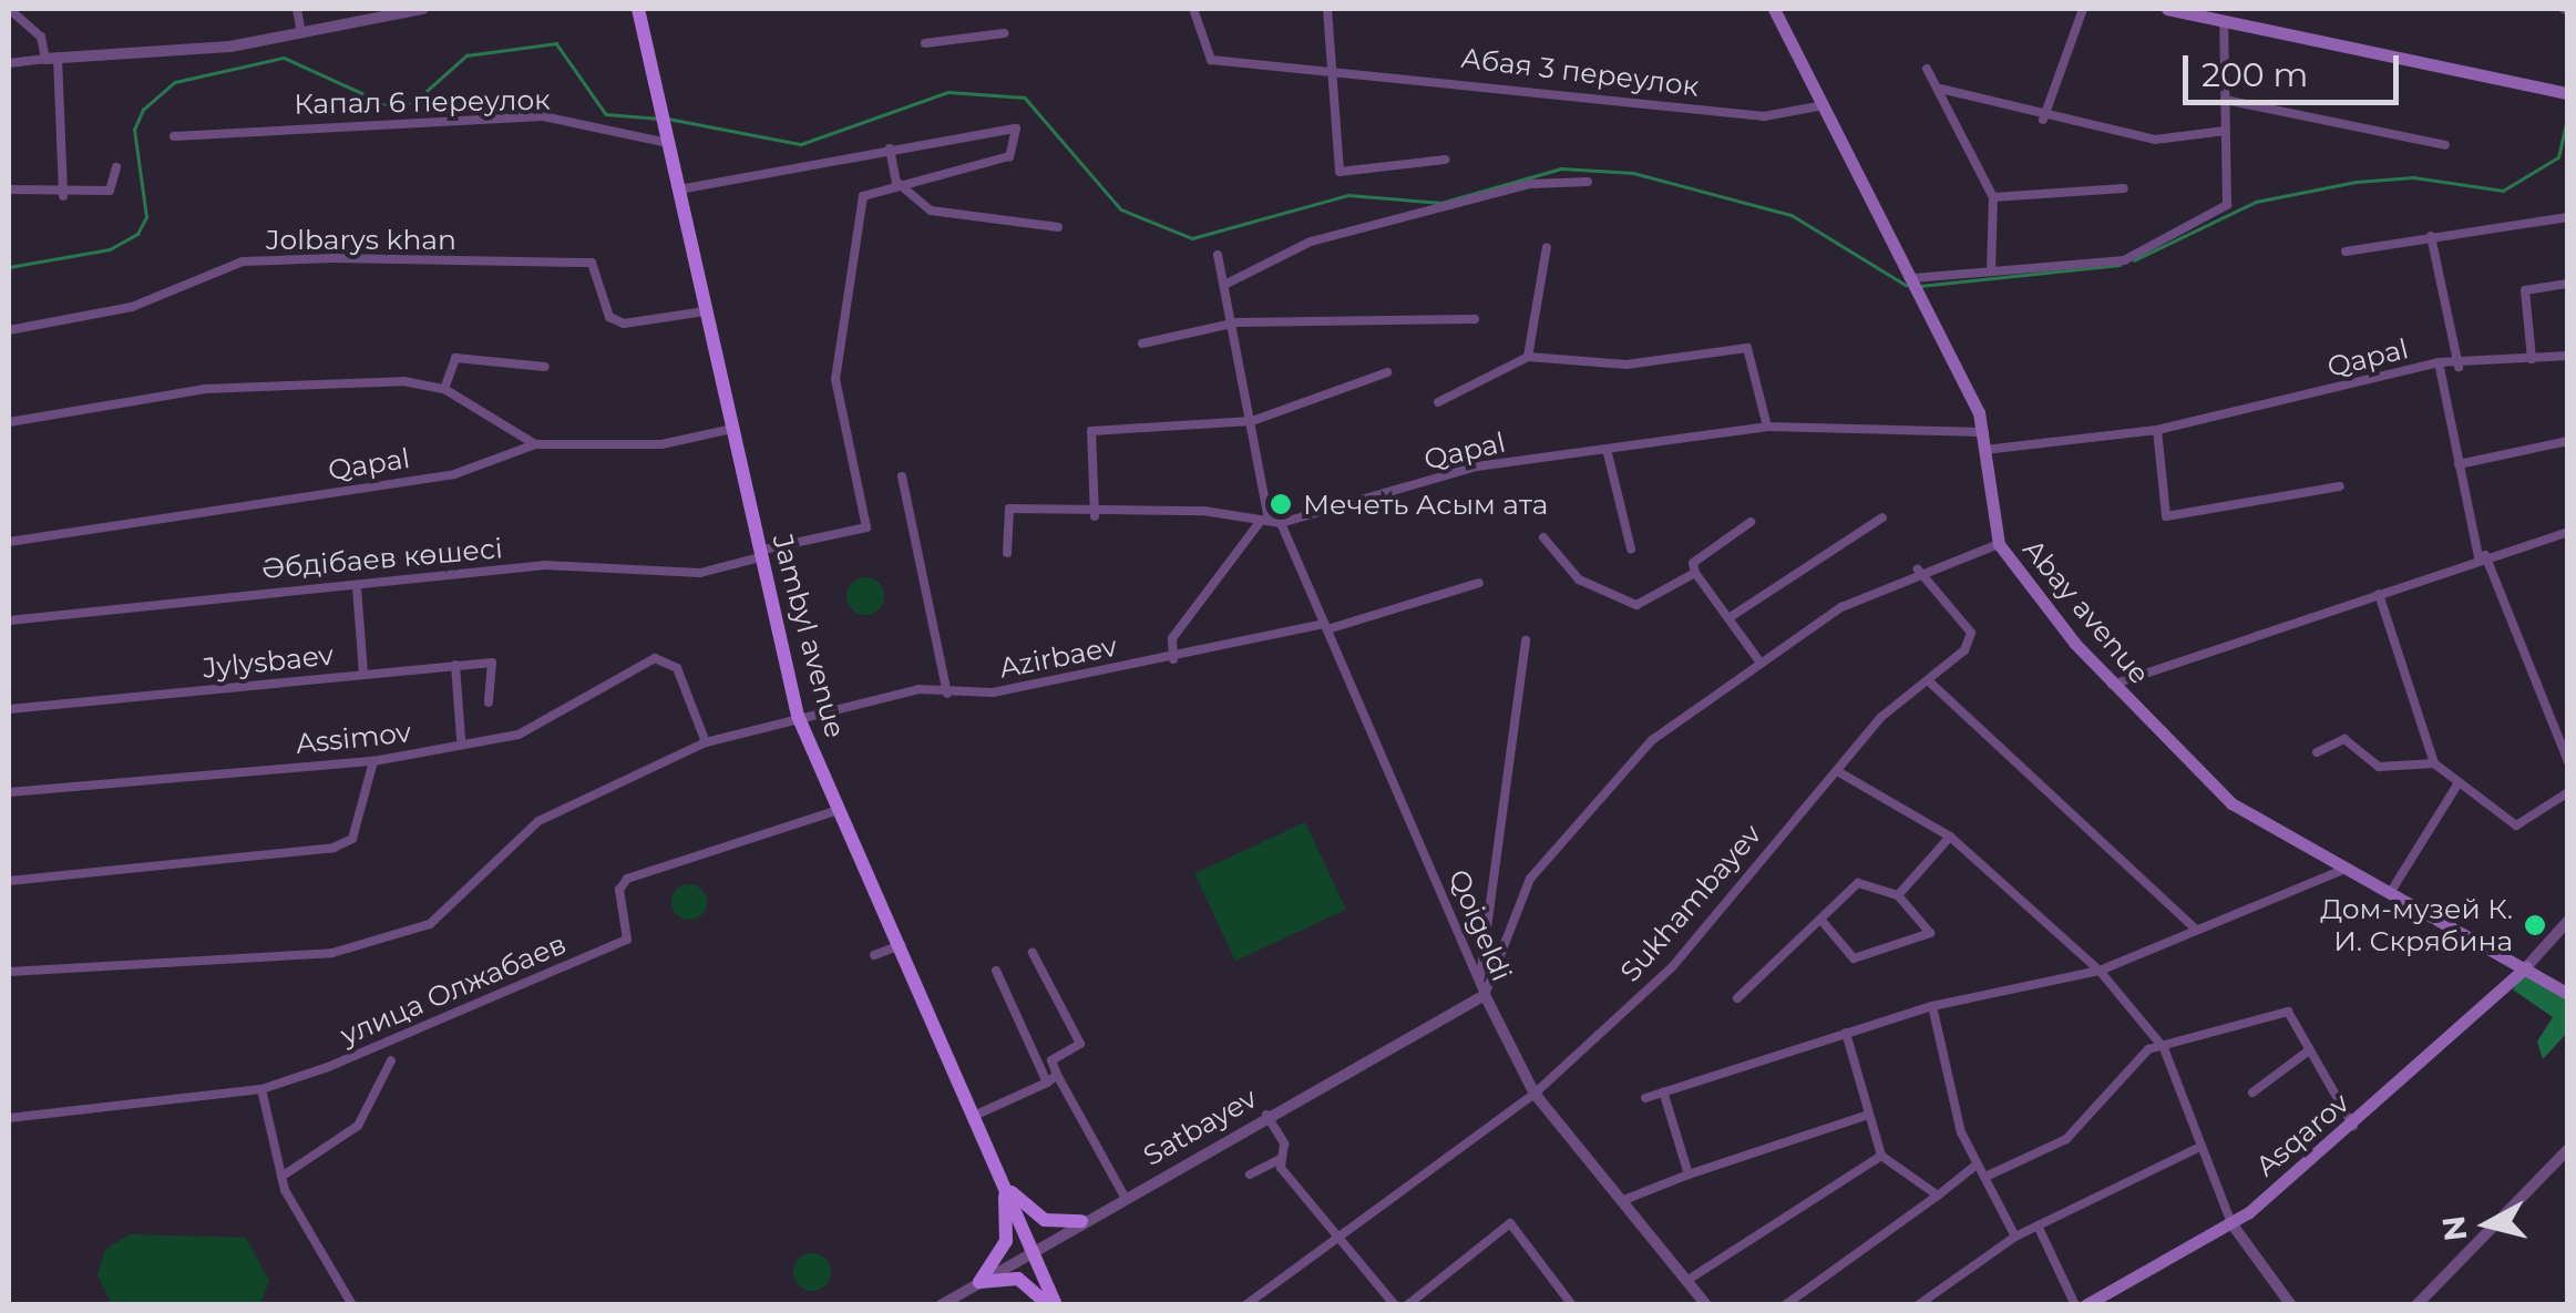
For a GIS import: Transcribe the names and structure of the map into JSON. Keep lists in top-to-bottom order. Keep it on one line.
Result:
{"streets":{"main road":["Abay avenue","Jambyl avenue","Asqarov"],"street":["Абая 3 переулок","Капал 6 переулок","Jolbarys khan","Qapal","Әбдібаев көшесі","Azirbaev","Jylysbaev","Assimov","Sukhambayev","Qoigeldi","улица Олжабаев","Satbayev"]},"crossings":[["Абая 3 переулок","Abay avenue"],["Капал 6 переулок","Jambyl avenue"],["Jolbarys khan","Jambyl avenue"],["Qapal","Abay avenue"],["Qapal","Jambyl avenue"],["Qapal","Qoigeldi"],["Әбдібаев көшесі","Jambyl avenue"],["Abay avenue","Asqarov"],["Jambyl avenue","Azirbaev"],["Jambyl avenue","улица Олжабаев"],["Jambyl avenue","Satbayev"],["Azirbaev","Assimov"],["Azirbaev","Qoigeldi"],["Sukhambayev","Qoigeldi"],["Qoigeldi","Satbayev"]],"places":["Мечеть Асым ата","Дом-музей К. И. Скрябина"],"scale_bar":"200 m","north":"left"}
